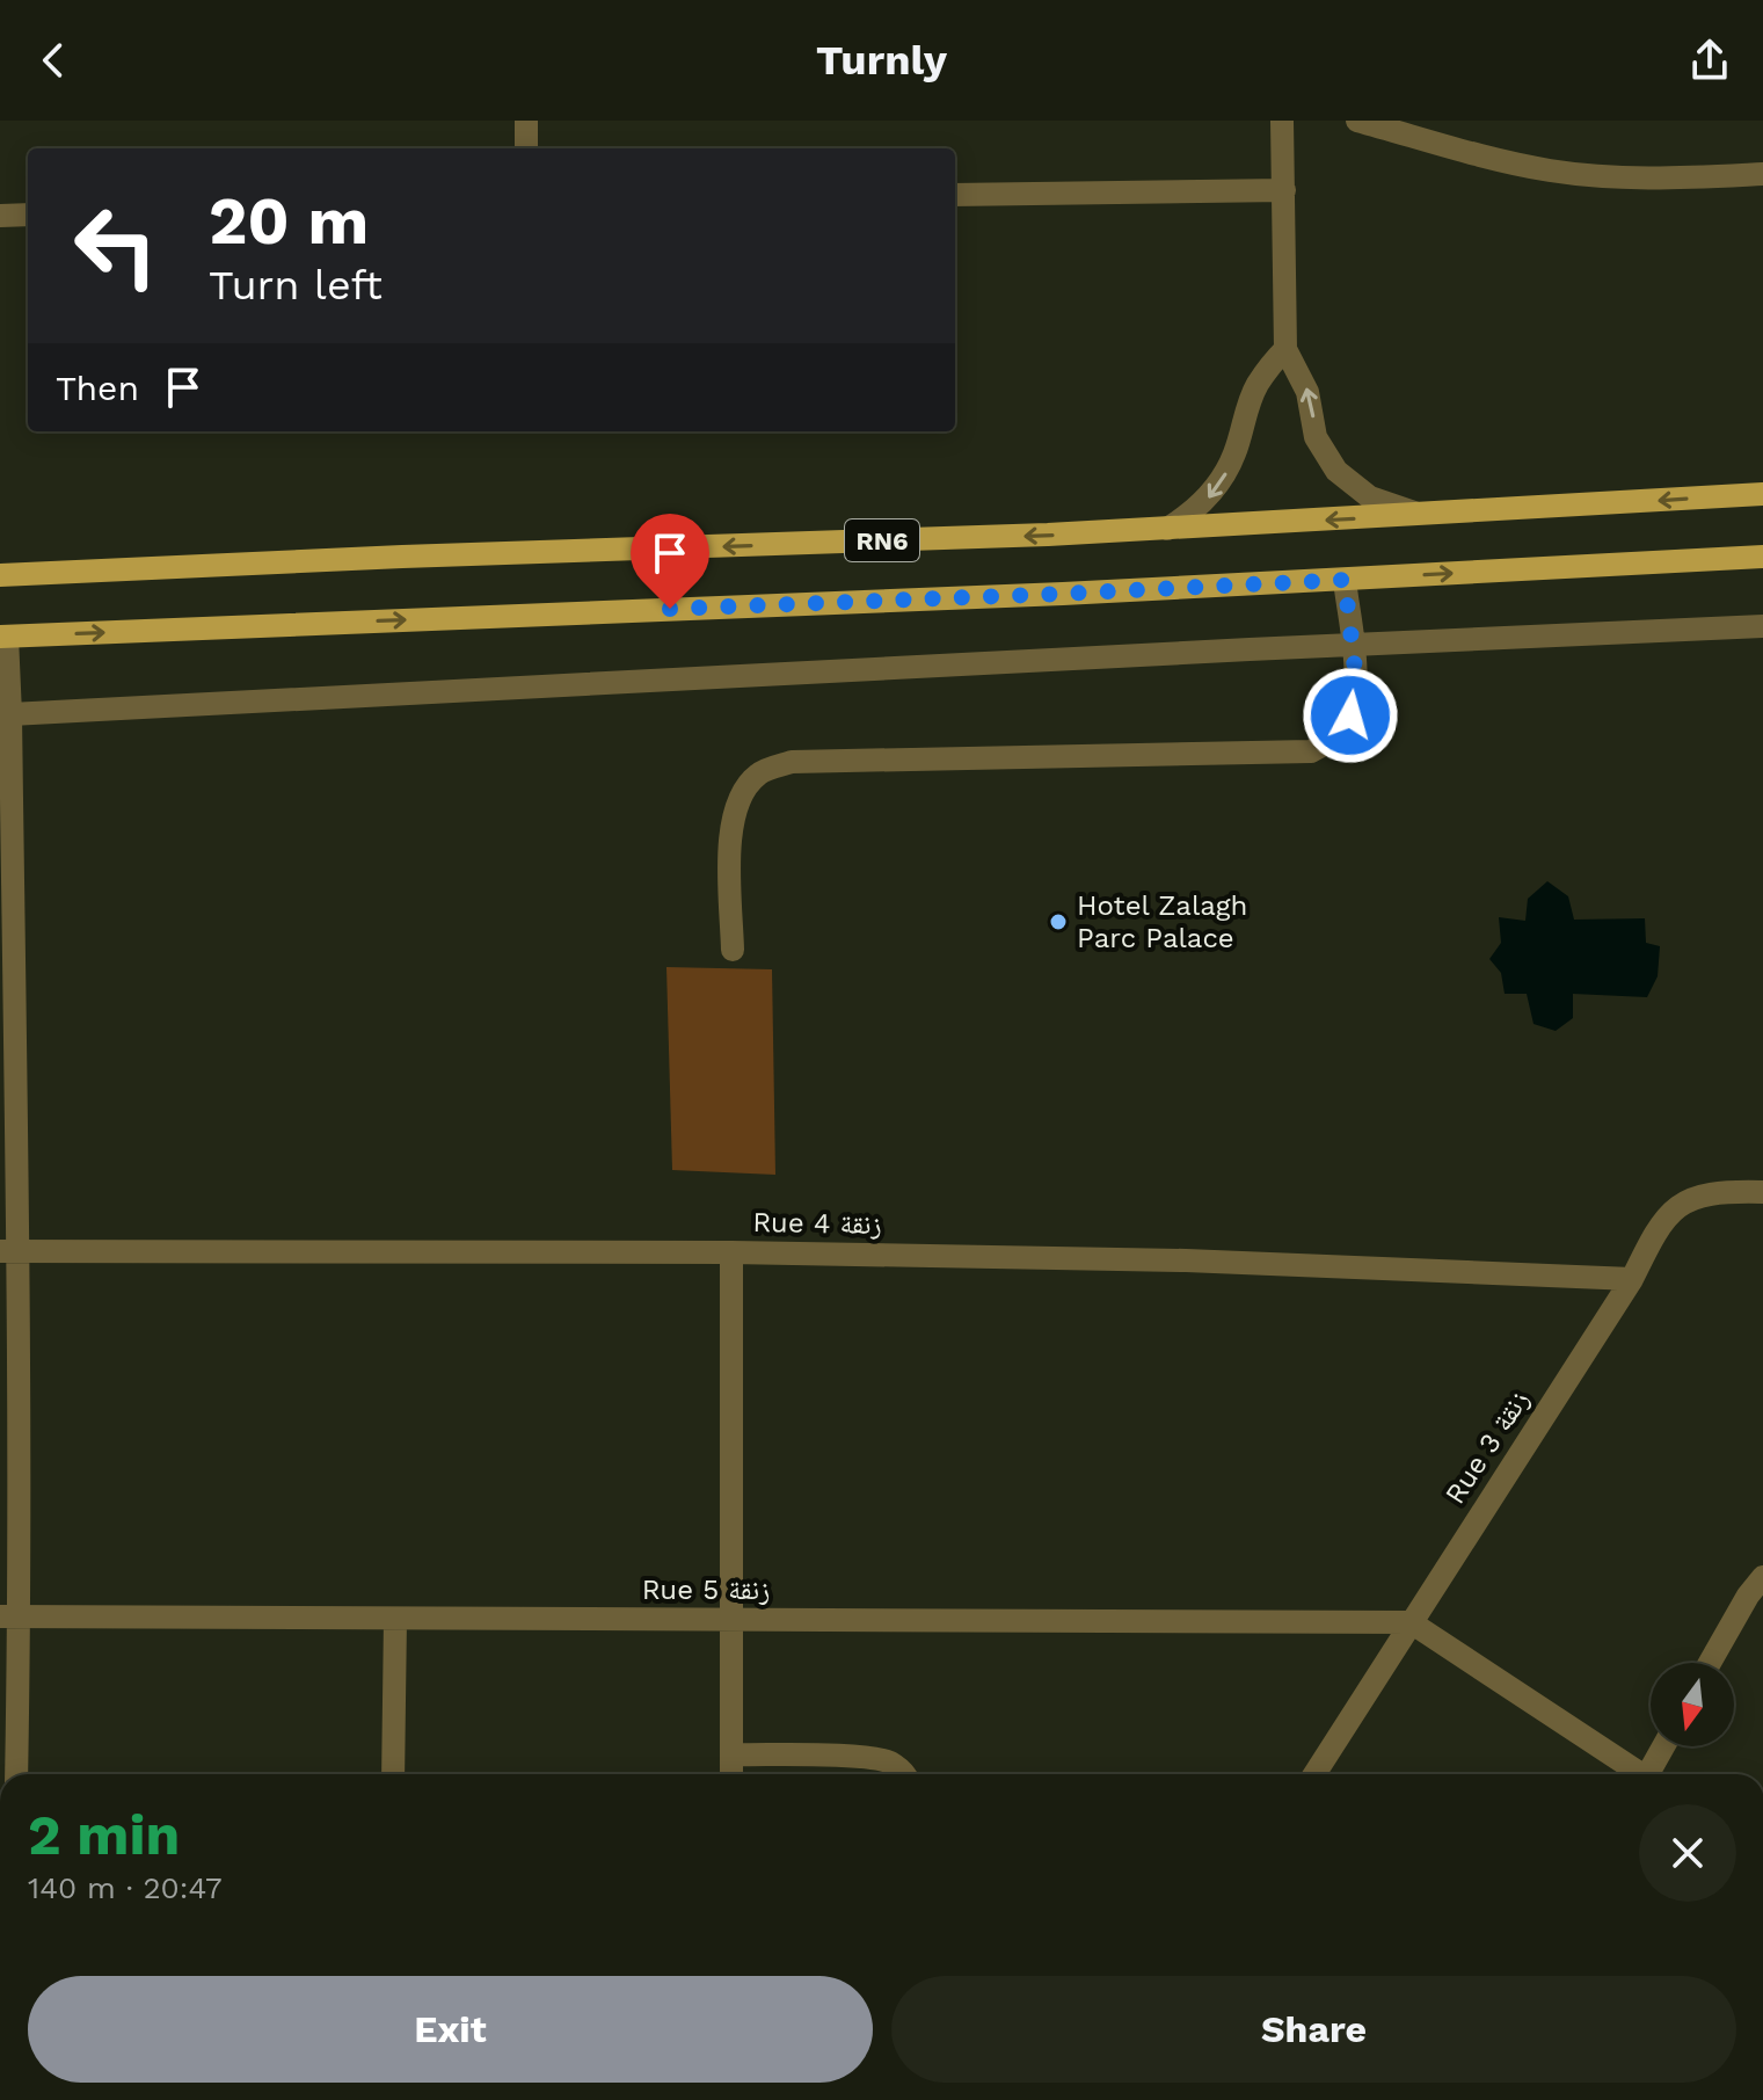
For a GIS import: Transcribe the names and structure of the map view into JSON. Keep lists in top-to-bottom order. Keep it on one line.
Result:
{"streets":{"main road":["RN6"],"street":["Rue 4 زنقة","Rue 3 زنقة","Rue 5 زنقة"]},"crossings":[["Rue 4 زنقة","Rue 3 زنقة"],["Rue 3 زنقة","Rue 5 زنقة"]],"places":["Hotel Zalagh Parc Palace"],"north":"bottom","page":{"header":"Turnly","turn":["20 m","Turn left"],"then":"Then","heading":["2 min","140 m · 20:47"],"buttons":["Exit","Share"]}}
